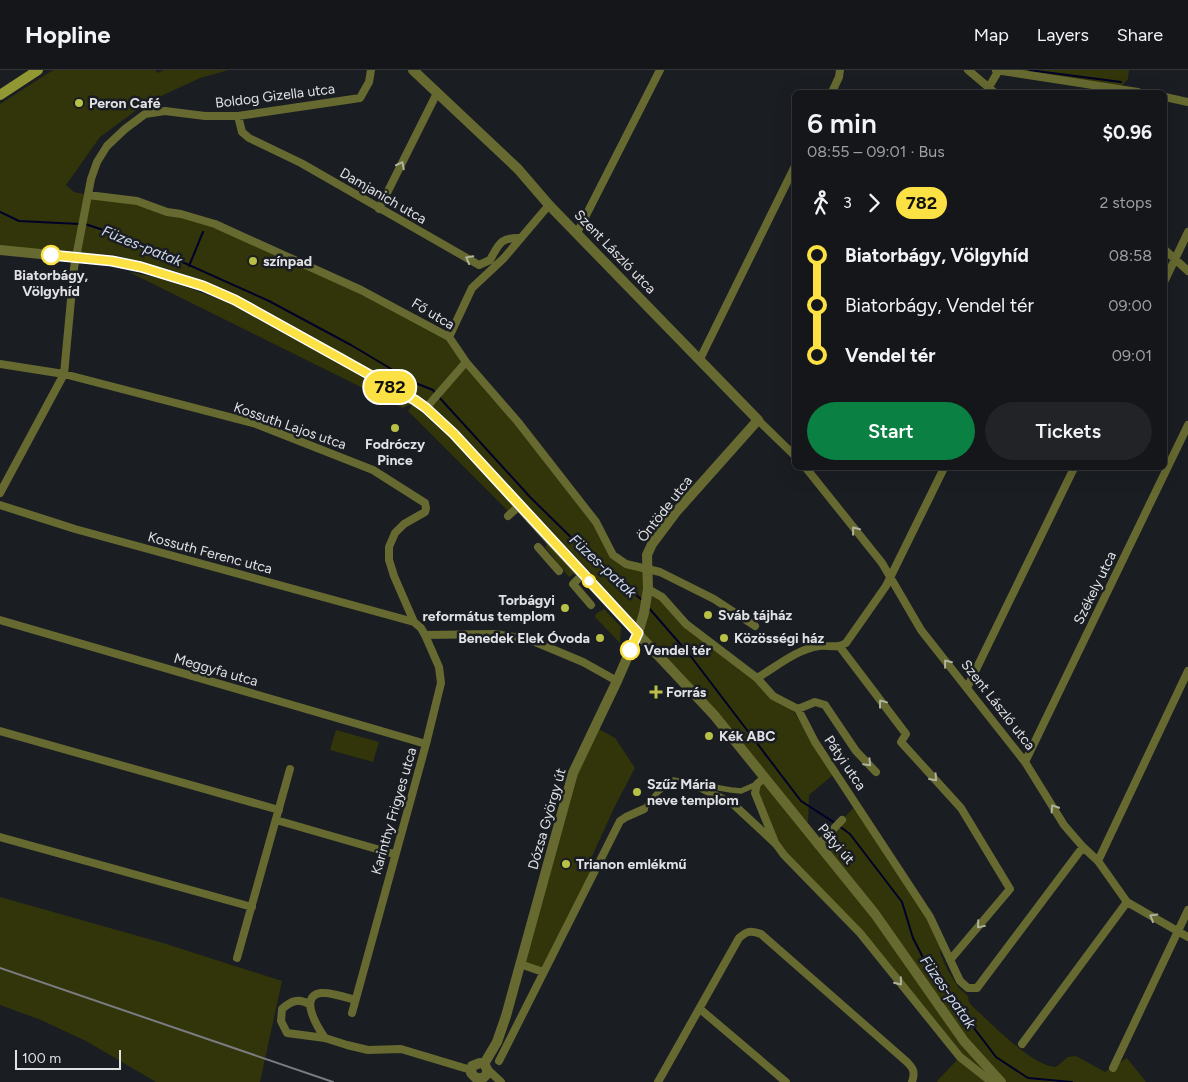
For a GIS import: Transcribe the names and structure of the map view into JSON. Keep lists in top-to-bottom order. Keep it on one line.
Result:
{"streets":{"street":["Boldog Gizella utca","Damjanich utca","Szent László utca","Fő utca","Kossuth Lajos utca","Öntöde utca","Kossuth Ferenc utca","Székely utca","Meggyfa utca","Pátyi utca","Karinthy Frigyes utca","Dózsa György út","Pátyi út"]},"crossings":[["Boldog Gizella utca","Damjanich utca"],["Boldog Gizella utca","Fő utca"],["Szent László utca","Öntöde utca"],["Szent László utca","Székely utca"],["Szent László utca","Pátyi utca"],["Fő utca","Öntöde utca"],["Kossuth Lajos utca","Kossuth Ferenc utca"],["Kossuth Lajos utca","Karinthy Frigyes utca"],["Öntöde utca","Dózsa György út"],["Öntöde utca","Pátyi út"],["Kossuth Ferenc utca","Karinthy Frigyes utca"],["Meggyfa utca","Karinthy Frigyes utca"],["Dózsa György út","Pátyi út"]],"one_way":["Damjanich utca","Szent László utca"],"water":["Füzes-patak"],"places":{"other":["Peron Café","Biatorbágy, Völgyhíd","színpad","Fodróczy Pince","Torbágyi református templom","Sváb tájház","Benedek Elek Óvoda","Közösségi ház","Vendel tér","Kék ABC","Szűz Mária neve templom","Trianon emlékmű"],"health":["Forrás"]},"lines":["bus line 782"],"scale_bar":"100 m","page":{"header":"Hopline","nav":["Map","Layers","Share"],"on_map":"782","heading":["6 min","08:55 – 09:01 · Bus","$0.96"],"legs":["3","782","2 stops"],"list":[{"name":"Biatorbágy, Völgyhíd","value":"08:58"},{"name":"Biatorbágy, Vendel tér","value":"09:00"},{"name":"Vendel tér","value":"09:01"}],"buttons":["Start","Tickets"],"scale":"100 m"}}
